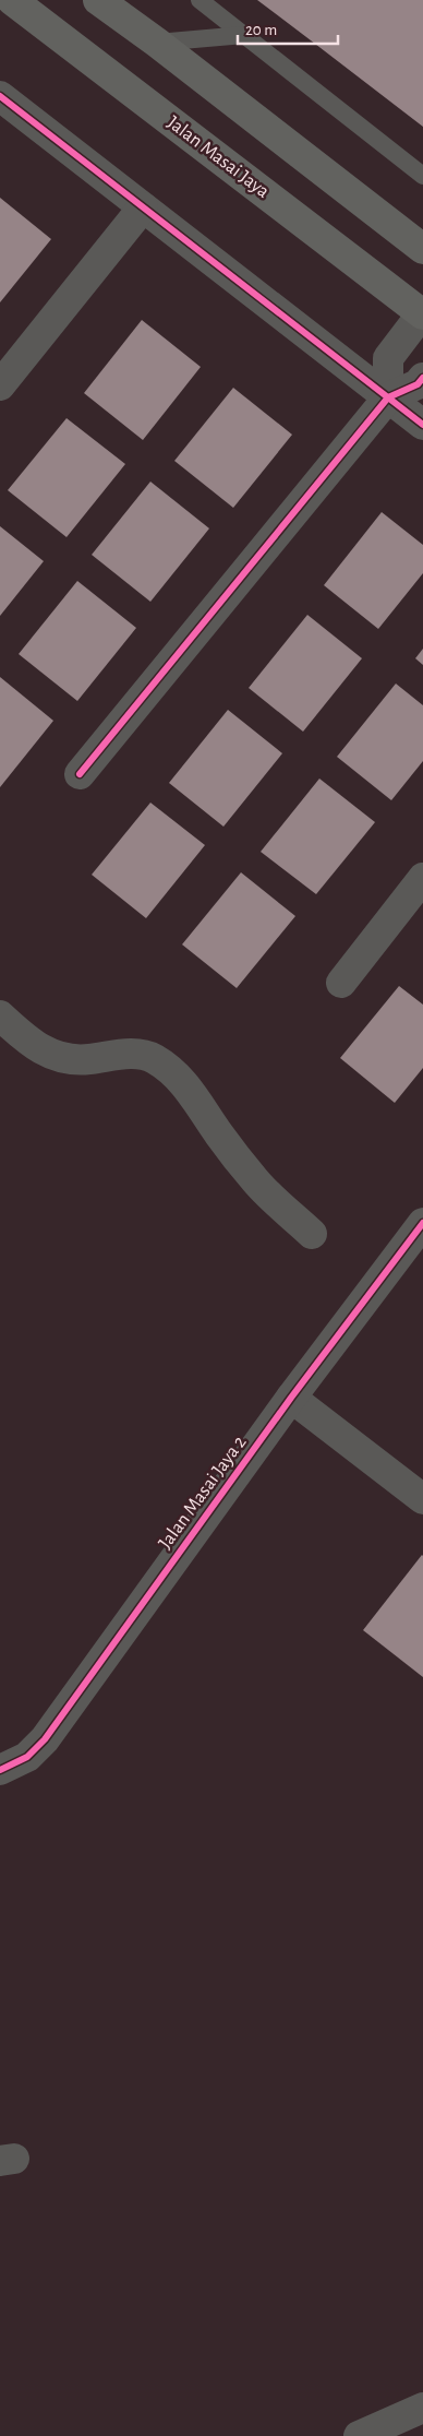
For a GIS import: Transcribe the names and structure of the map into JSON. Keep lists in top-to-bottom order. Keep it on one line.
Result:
{"streets":{"main road":["Jalan Masai Jaya"],"street":["Jalan Masai Jaya 2"]},"scale_bar":"20 m"}
